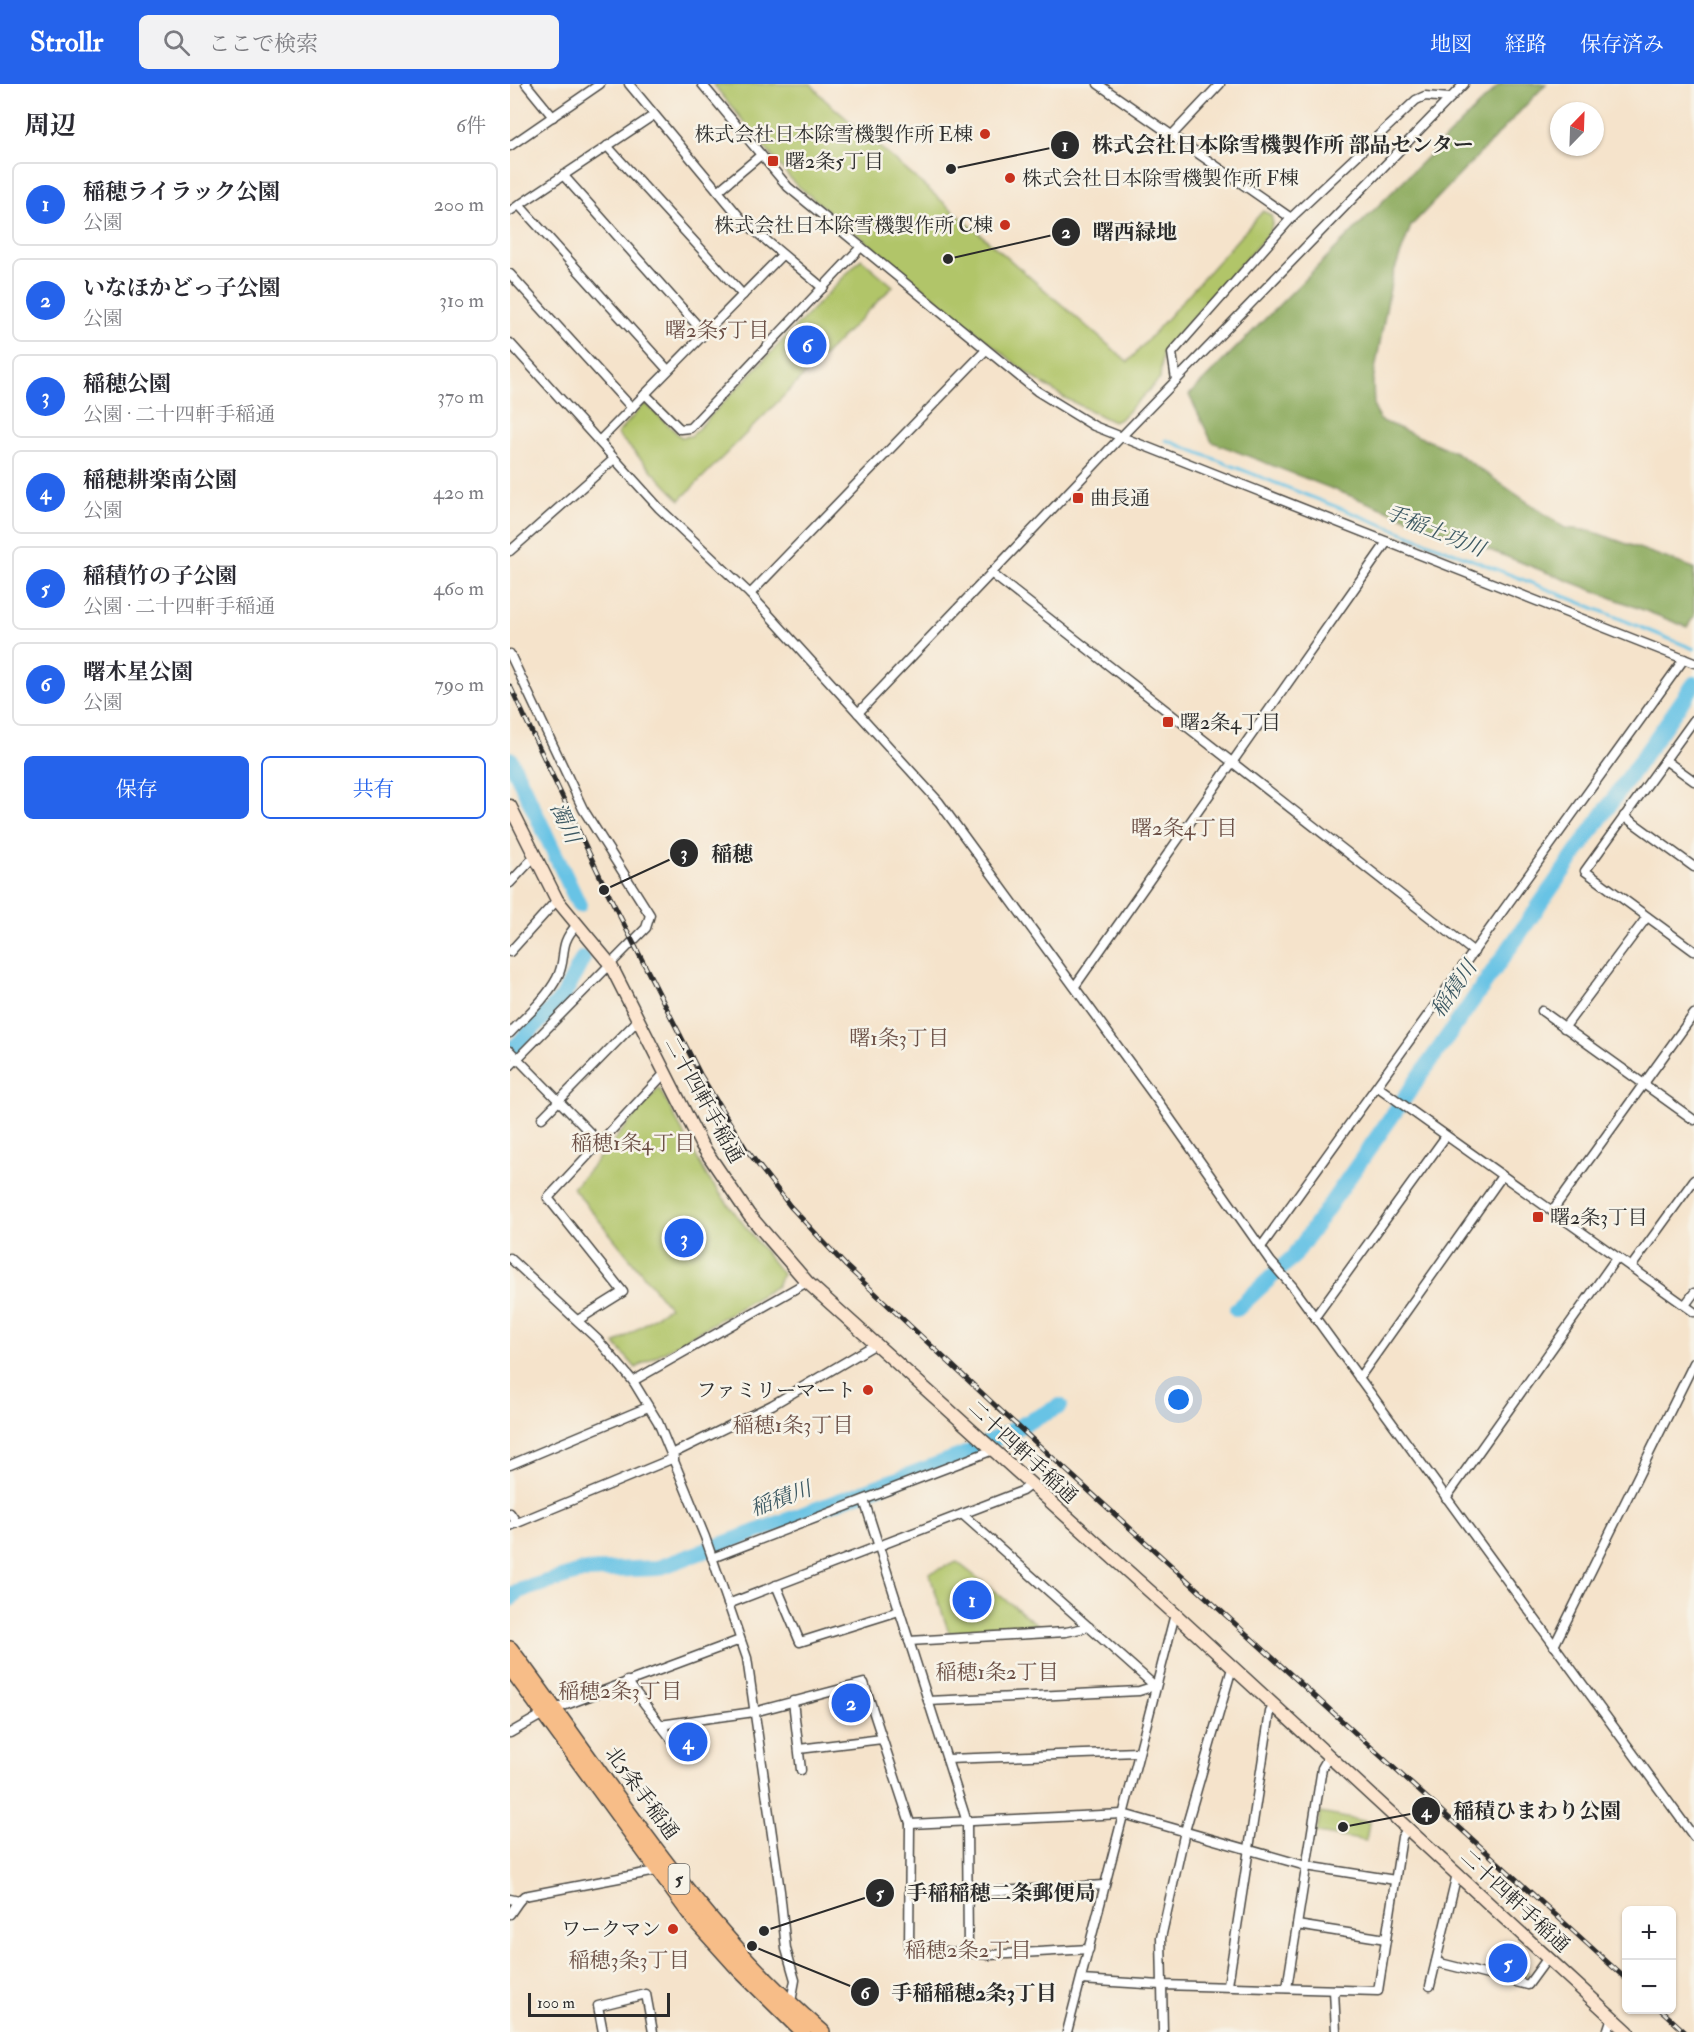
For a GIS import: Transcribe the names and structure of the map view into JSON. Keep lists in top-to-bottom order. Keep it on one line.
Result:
{"streets":{"highway":["北5条手稲通","5"],"street":["二十四軒手稲通"]},"districts":["曙2条5丁目","曙2条4丁目","曙1条3丁目","稲穂1条4丁目","稲穂1条3丁目","稲穂1条2丁目","稲穂2条3丁目","稲穂2条2丁目","稲穂3条3丁目"],"water":["手稲土功川","濁川","稲積川"],"places":{"other":["株式会社日本除雪機製作所 E棟","株式会社日本除雪機製作所 部品センター","株式会社日本除雪機製作所 F棟","株式会社日本除雪機製作所 C棟","曙西緑地","稲穂","ファミリーマート","稲積ひまわり公園","ワークマン","手稲稲穂二条郵便局","手稲稲穂2条3丁目"],"transit":["曙2条5丁目","曲長通","曙2条4丁目","曙2条3丁目"]},"scale_bar":"100 m","north":"top right","page":{"header":"Strollr","search":"ここで検索","nav":["地図","経路","保存済み"],"heading":["周辺","6件"],"list":[{"mark":"1","name":"稲穂ライラック公園","note":"公園","value":"200 m"},{"mark":"2","name":"いなほかどっ子公園","note":"公園","value":"310 m"},{"mark":"3","name":"稲穂公園","note":"公園 · 二十四軒手稲通","value":"370 m"},{"mark":"4","name":"稲穂耕楽南公園","note":"公園","value":"420 m"},{"mark":"5","name":"稲積竹の子公園","note":"公園 · 二十四軒手稲通","value":"460 m"},{"mark":"6","name":"曙木星公園","note":"公園","value":"790 m"}],"pins":["6","3","1","2","4","5"],"buttons":["保存","共有"],"map_buttons":["+","−"],"scale":"100 m"}}
